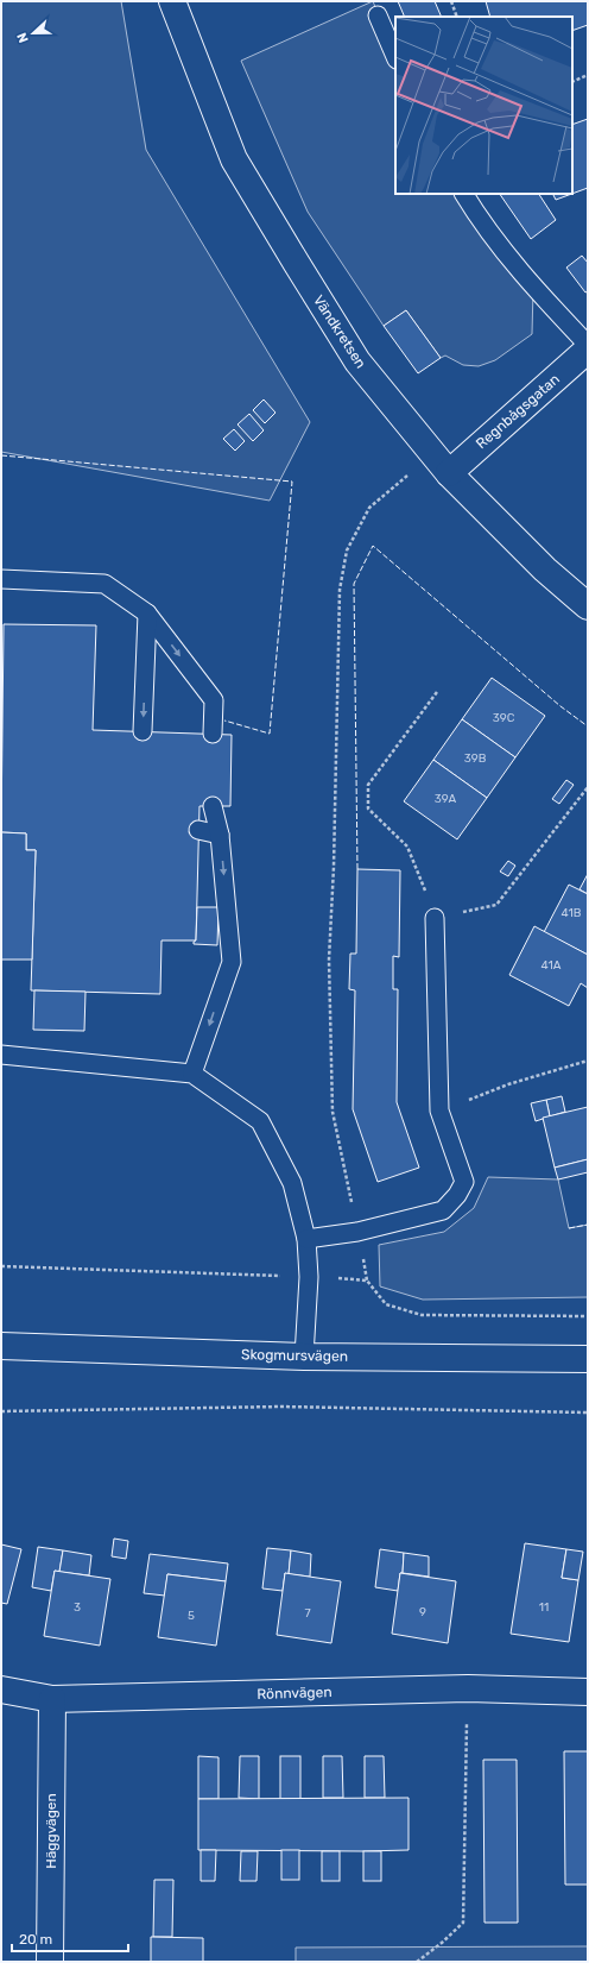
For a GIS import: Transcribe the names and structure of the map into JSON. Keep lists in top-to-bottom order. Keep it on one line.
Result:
{"streets":{"street":["Vändkretsen","Regnbågsgatan","Skogmursvägen","Rönnvägen","Häggvägen"]},"crossings":[["Vändkretsen","Regnbågsgatan"],["Rönnvägen","Häggvägen"]],"house_numbers":["39C","39B","39A","41B","41A","3","11","9","7","5"],"scale_bar":"20 m","north":"left"}
